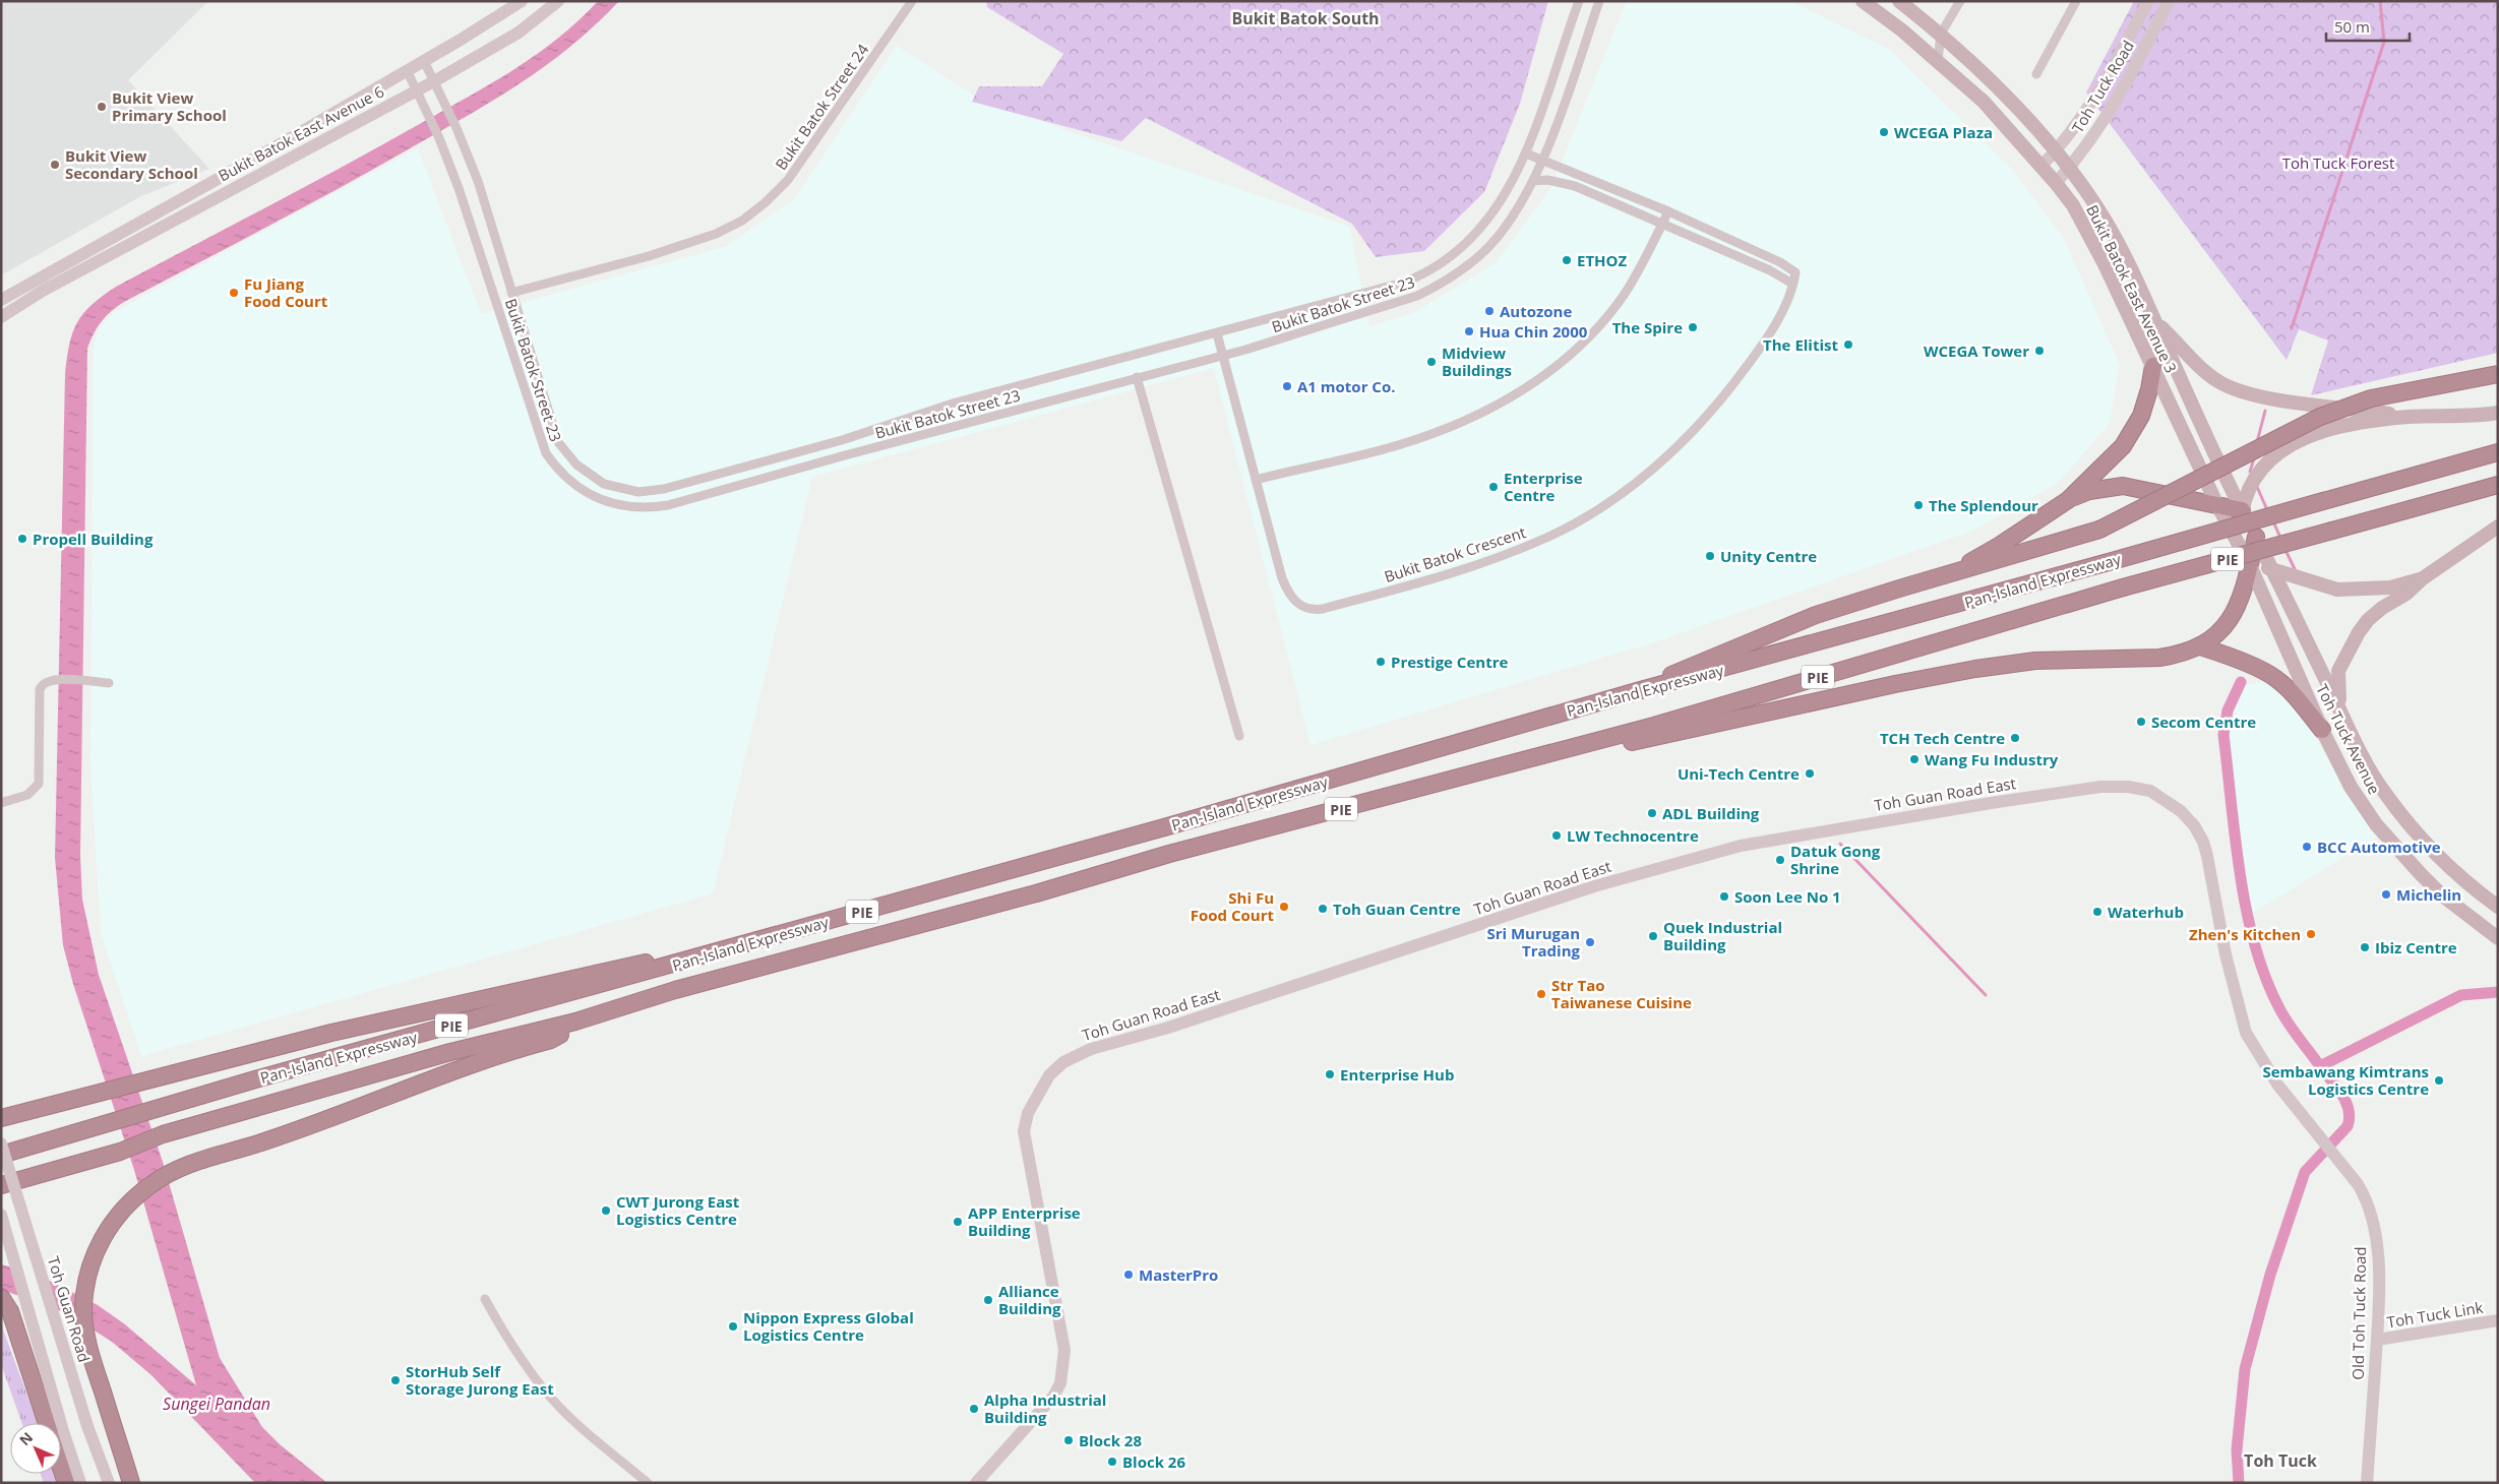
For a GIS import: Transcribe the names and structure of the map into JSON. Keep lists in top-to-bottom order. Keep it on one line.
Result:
{"streets":{"highway":["PIE","Pan-Island Expressway"],"main road":["Bukit Batok East Avenue 3","Toh Tuck Avenue"],"street":["Toh Tuck Road","Bukit Batok Street 24","Bukit Batok East Avenue 6","Bukit Batok Street 23","Bukit Batok Crescent","Toh Guan Road East","Toh Guan Road","Old Toh Tuck Road","Toh Tuck Link"]},"crossings":[["Toh Tuck Road","Bukit Batok East Avenue 3"],["Bukit Batok Street 24","Bukit Batok Street 23"],["Bukit Batok East Avenue 6","Bukit Batok Street 23"],["Bukit Batok East Avenue 3","Toh Tuck Avenue"],["Bukit Batok Street 23","Bukit Batok Crescent"],["Toh Guan Road East","Old Toh Tuck Road"],["Old Toh Tuck Road","Toh Tuck Link"]],"districts":["Bukit Batok South","Toh Tuck"],"water":["Sungei Pandan"],"parks":["Toh Tuck Forest"],"places":["Bukit View Primary School","WCEGA Plaza","Bukit View Secondary School","ETHOZ","Fu Jiang Food Court","Autozone","The Spire","Hua Chin 2000","The Elitist","WCEGA Tower","Midview Buildings","A1 motor Co.","Enterprise Centre","The Splendour","Propell Building","Unity Centre","Prestige Centre","Secom Centre","TCH Tech Centre","Wang Fu Industry","Uni-Tech Centre","ADL Building","LW Technocentre","BCC Automotive","Datuk Gong Shrine","Michelin","Soon Lee No 1","Shi Fu Food Court","Toh Guan Centre","Waterhub","Zhen's Kitchen","Quek Industrial Building","Sri Murugan Trading","Ibiz Centre","Str Tao Taiwanese Cuisine","Enterprise Hub","Sembawang Kimtrans Logistics Centre","CWT Jurong East Logistics Centre","APP Enterprise Building","MasterPro","Alliance Building","Nippon Express Global Logistics Centre","StorHub Self Storage Jurong East","Alpha Industrial Building","Block 28","Block 26"],"scale_bar":"50 m","north":"top left"}
